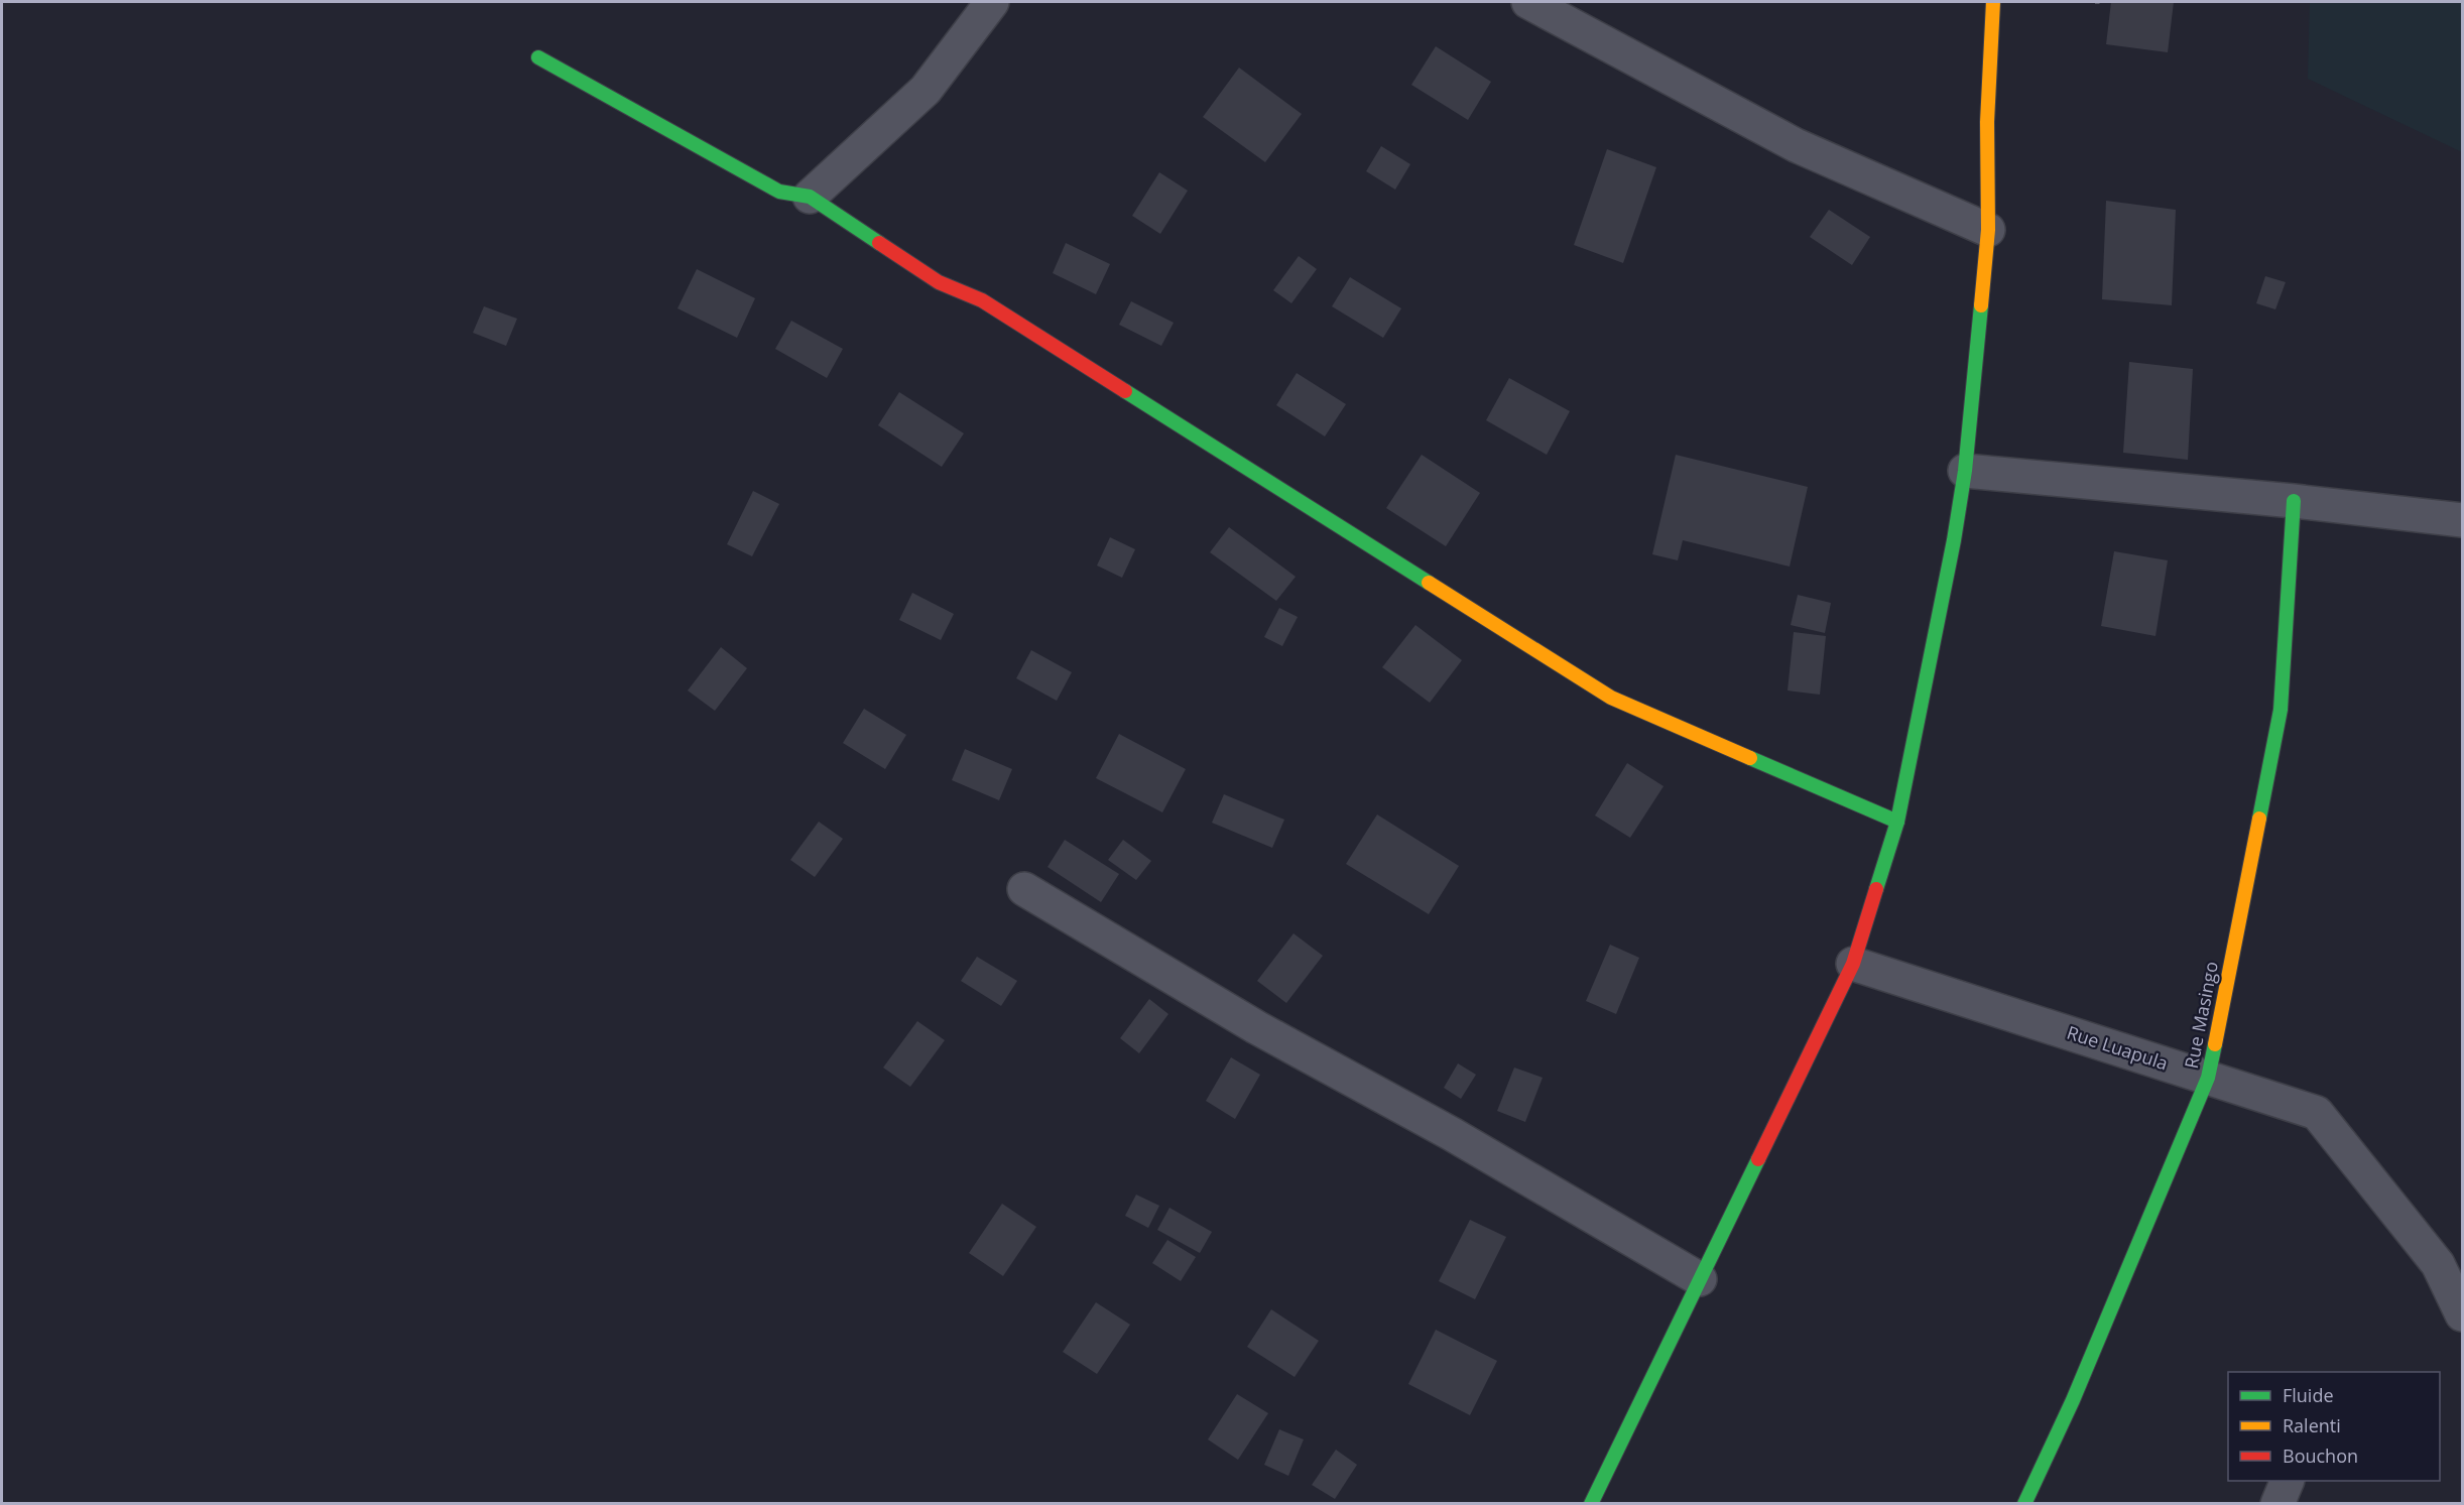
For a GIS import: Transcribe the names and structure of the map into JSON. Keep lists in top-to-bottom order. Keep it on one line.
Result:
{"streets":{"street":["Rue Masingo","Rue Luapula"]},"crossings":[["Rue Masingo","Rue Luapula"]],"legend":["Fluide","Ralenti","Bouchon"]}
